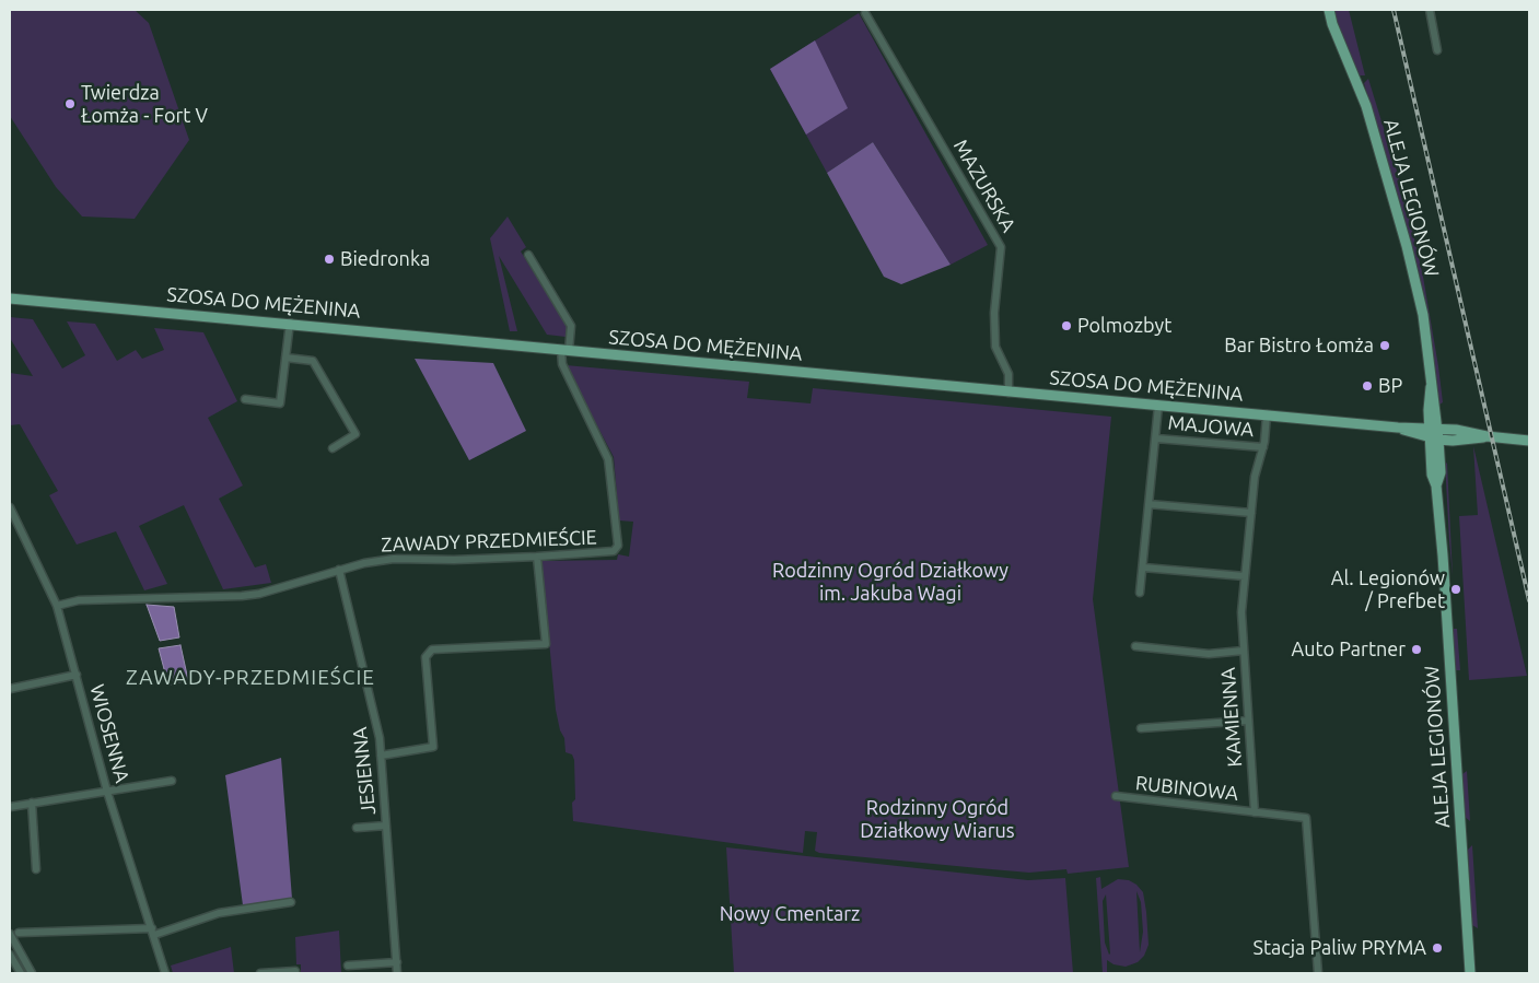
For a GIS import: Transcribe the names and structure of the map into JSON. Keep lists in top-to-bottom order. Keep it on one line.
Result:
{"streets":{"main road":["ALEJA LEGIONÓW","SZOSA DO MĘŻENINA"],"street":["MAZURSKA","MAJOWA","ZAWADY PRZEDMIEŚCIE","KAMIENNA","WIOSENNA","JESIENNA","RUBINOWA"]},"crossings":[["MAZURSKA","SZOSA DO MĘŻENINA"],["ALEJA LEGIONÓW","SZOSA DO MĘŻENINA"],["SZOSA DO MĘŻENINA","MAJOWA"],["SZOSA DO MĘŻENINA","ZAWADY PRZEDMIEŚCIE"],["SZOSA DO MĘŻENINA","KAMIENNA"],["MAJOWA","KAMIENNA"],["ZAWADY PRZEDMIEŚCIE","WIOSENNA"],["ZAWADY PRZEDMIEŚCIE","JESIENNA"],["KAMIENNA","RUBINOWA"]],"districts":["ZAWADY-PRZEDMIEŚCIE"],"parks":["Rodzinny Ogród Działkowy im. Jakuba Wagi","Rodzinny Ogród Działkowy Wiarus","Nowy Cmentarz"],"places":["Twierdza Łomża - Fort V","Biedronka","Polmozbyt","Bar Bistro Łomża","BP","Al. Legionów / Prefbet","Auto Partner","Stacja Paliw PRYMA"]}
